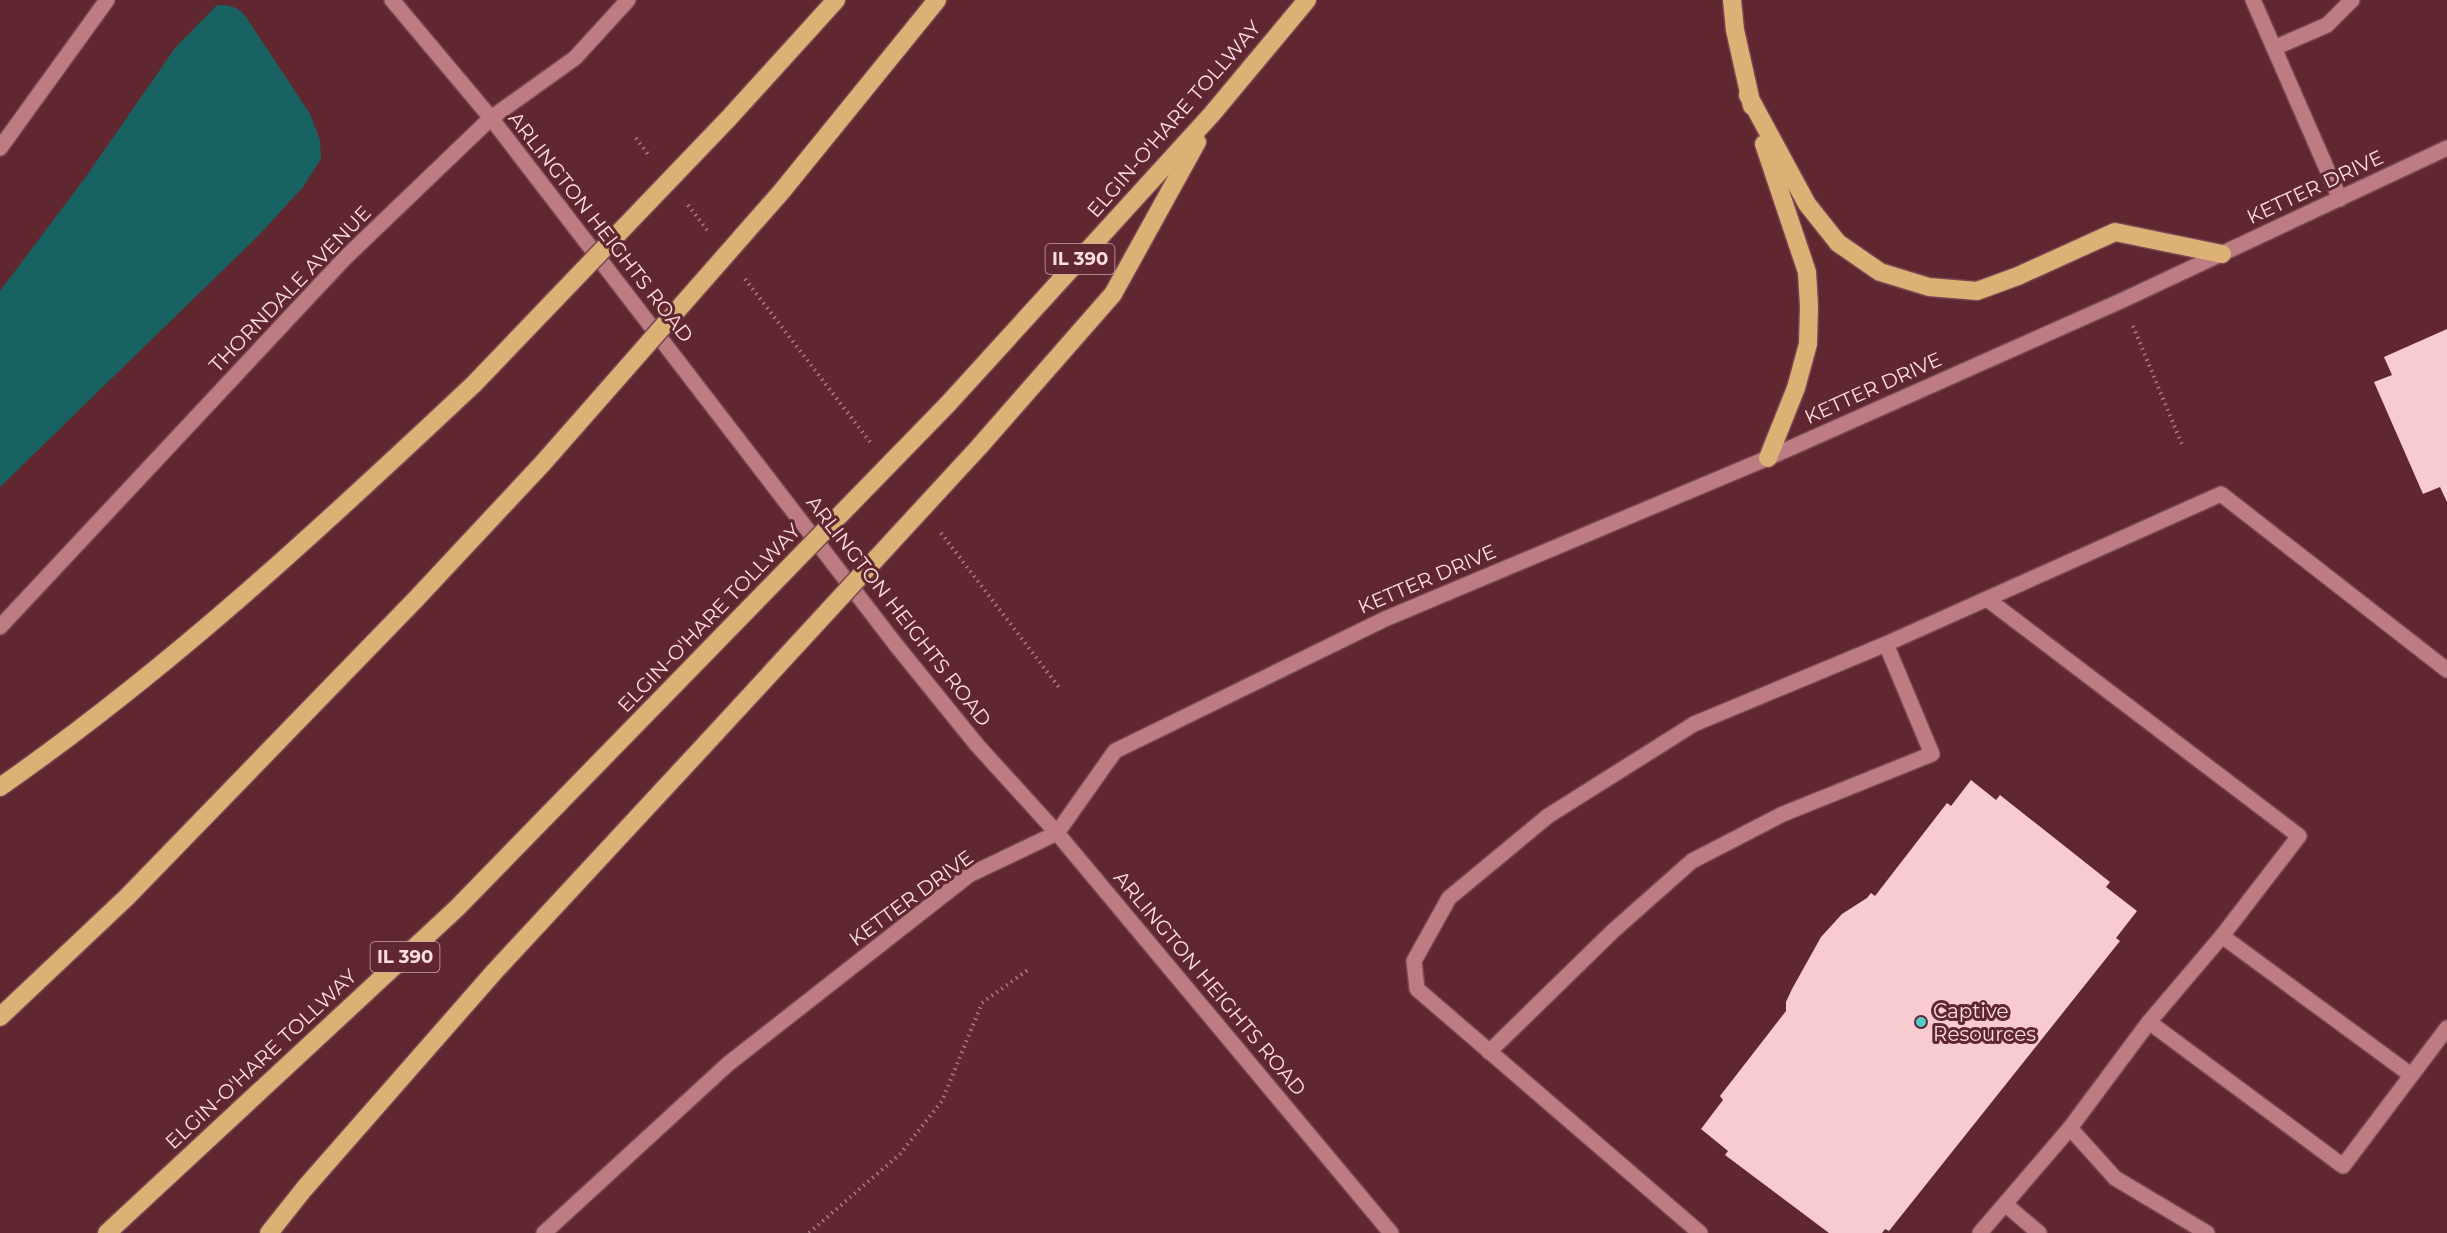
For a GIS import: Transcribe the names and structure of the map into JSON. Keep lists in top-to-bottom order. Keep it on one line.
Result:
{"streets":{"highway":["ELGIN-O'HARE TOLLWAY","IL 390"],"street":["KETTER DRIVE","ARLINGTON HEIGHTS ROAD","THORNDALE AVENUE"]},"crossings":[["KETTER DRIVE","ARLINGTON HEIGHTS ROAD"],["ARLINGTON HEIGHTS ROAD","THORNDALE AVENUE"]],"places":["Captive Resources"]}
